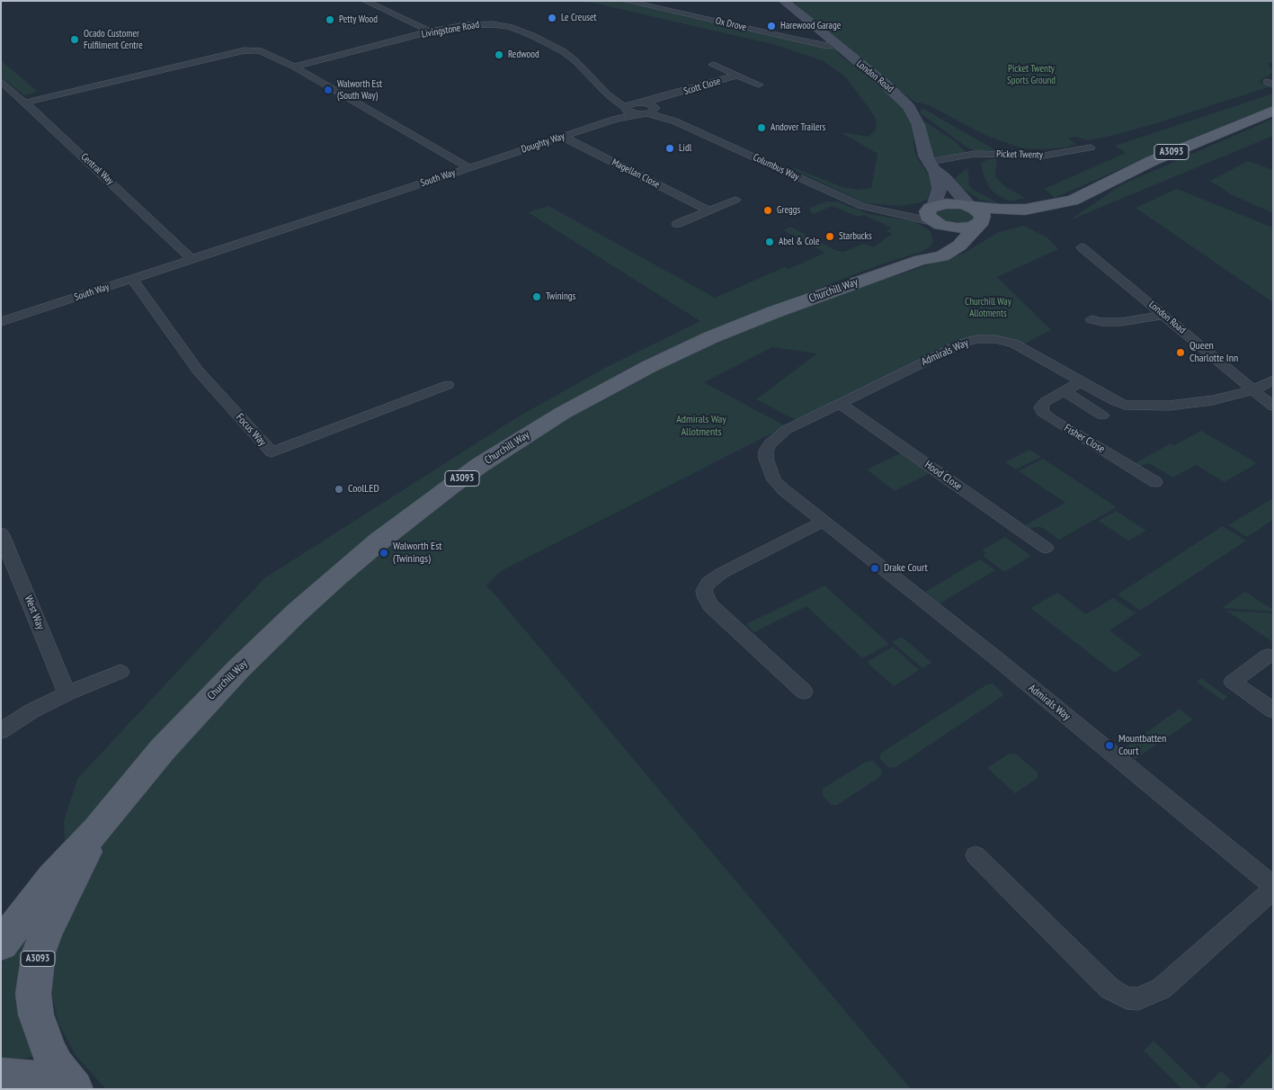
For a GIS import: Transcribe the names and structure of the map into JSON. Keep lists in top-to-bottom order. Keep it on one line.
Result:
{"streets":{"main road":["London Road","A3093","Churchill Way"],"street":["Ox Drove","Livingstone Road","Scott Close","Doughty Way","Picket Twenty","Columbus Way","Central Way","Magellan Close","South Way","Admirals Way","Focus Way","Fisher Close","Hood Close","West Way"]},"crossings":[["Ox Drove","London Road"],["Livingstone Road","Doughty Way"],["Livingstone Road","South Way"],["London Road","Picket Twenty"],["London Road","Columbus Way"],["London Road","Churchill Way"],["London Road","Admirals Way"],["Scott Close","Doughty Way"],["Scott Close","Columbus Way"],["Doughty Way","Columbus Way"],["Doughty Way","Magellan Close"],["Doughty Way","South Way"],["A3093","Churchill Way"],["Columbus Way","Churchill Way"],["Central Way","South Way"],["South Way","Focus Way"],["Admirals Way","Fisher Close"],["Admirals Way","Hood Close"]],"parks":["Picket Twenty Sports Ground","Churchill Way Allotments","Admirals Way Allotments"],"places":["Le Creuset","Petty Wood","Harewood Garage","Ocado Customer Fulfilment Centre","Redwood","Walworth Est (South Way)","Andover Trailers","Lidl","Greggs","Starbucks","Abel & Cole","Twinings","Queen Charlotte Inn","CoolLED","Walworth Est (Twinings)","Drake Court","Mountbatten Court"]}
